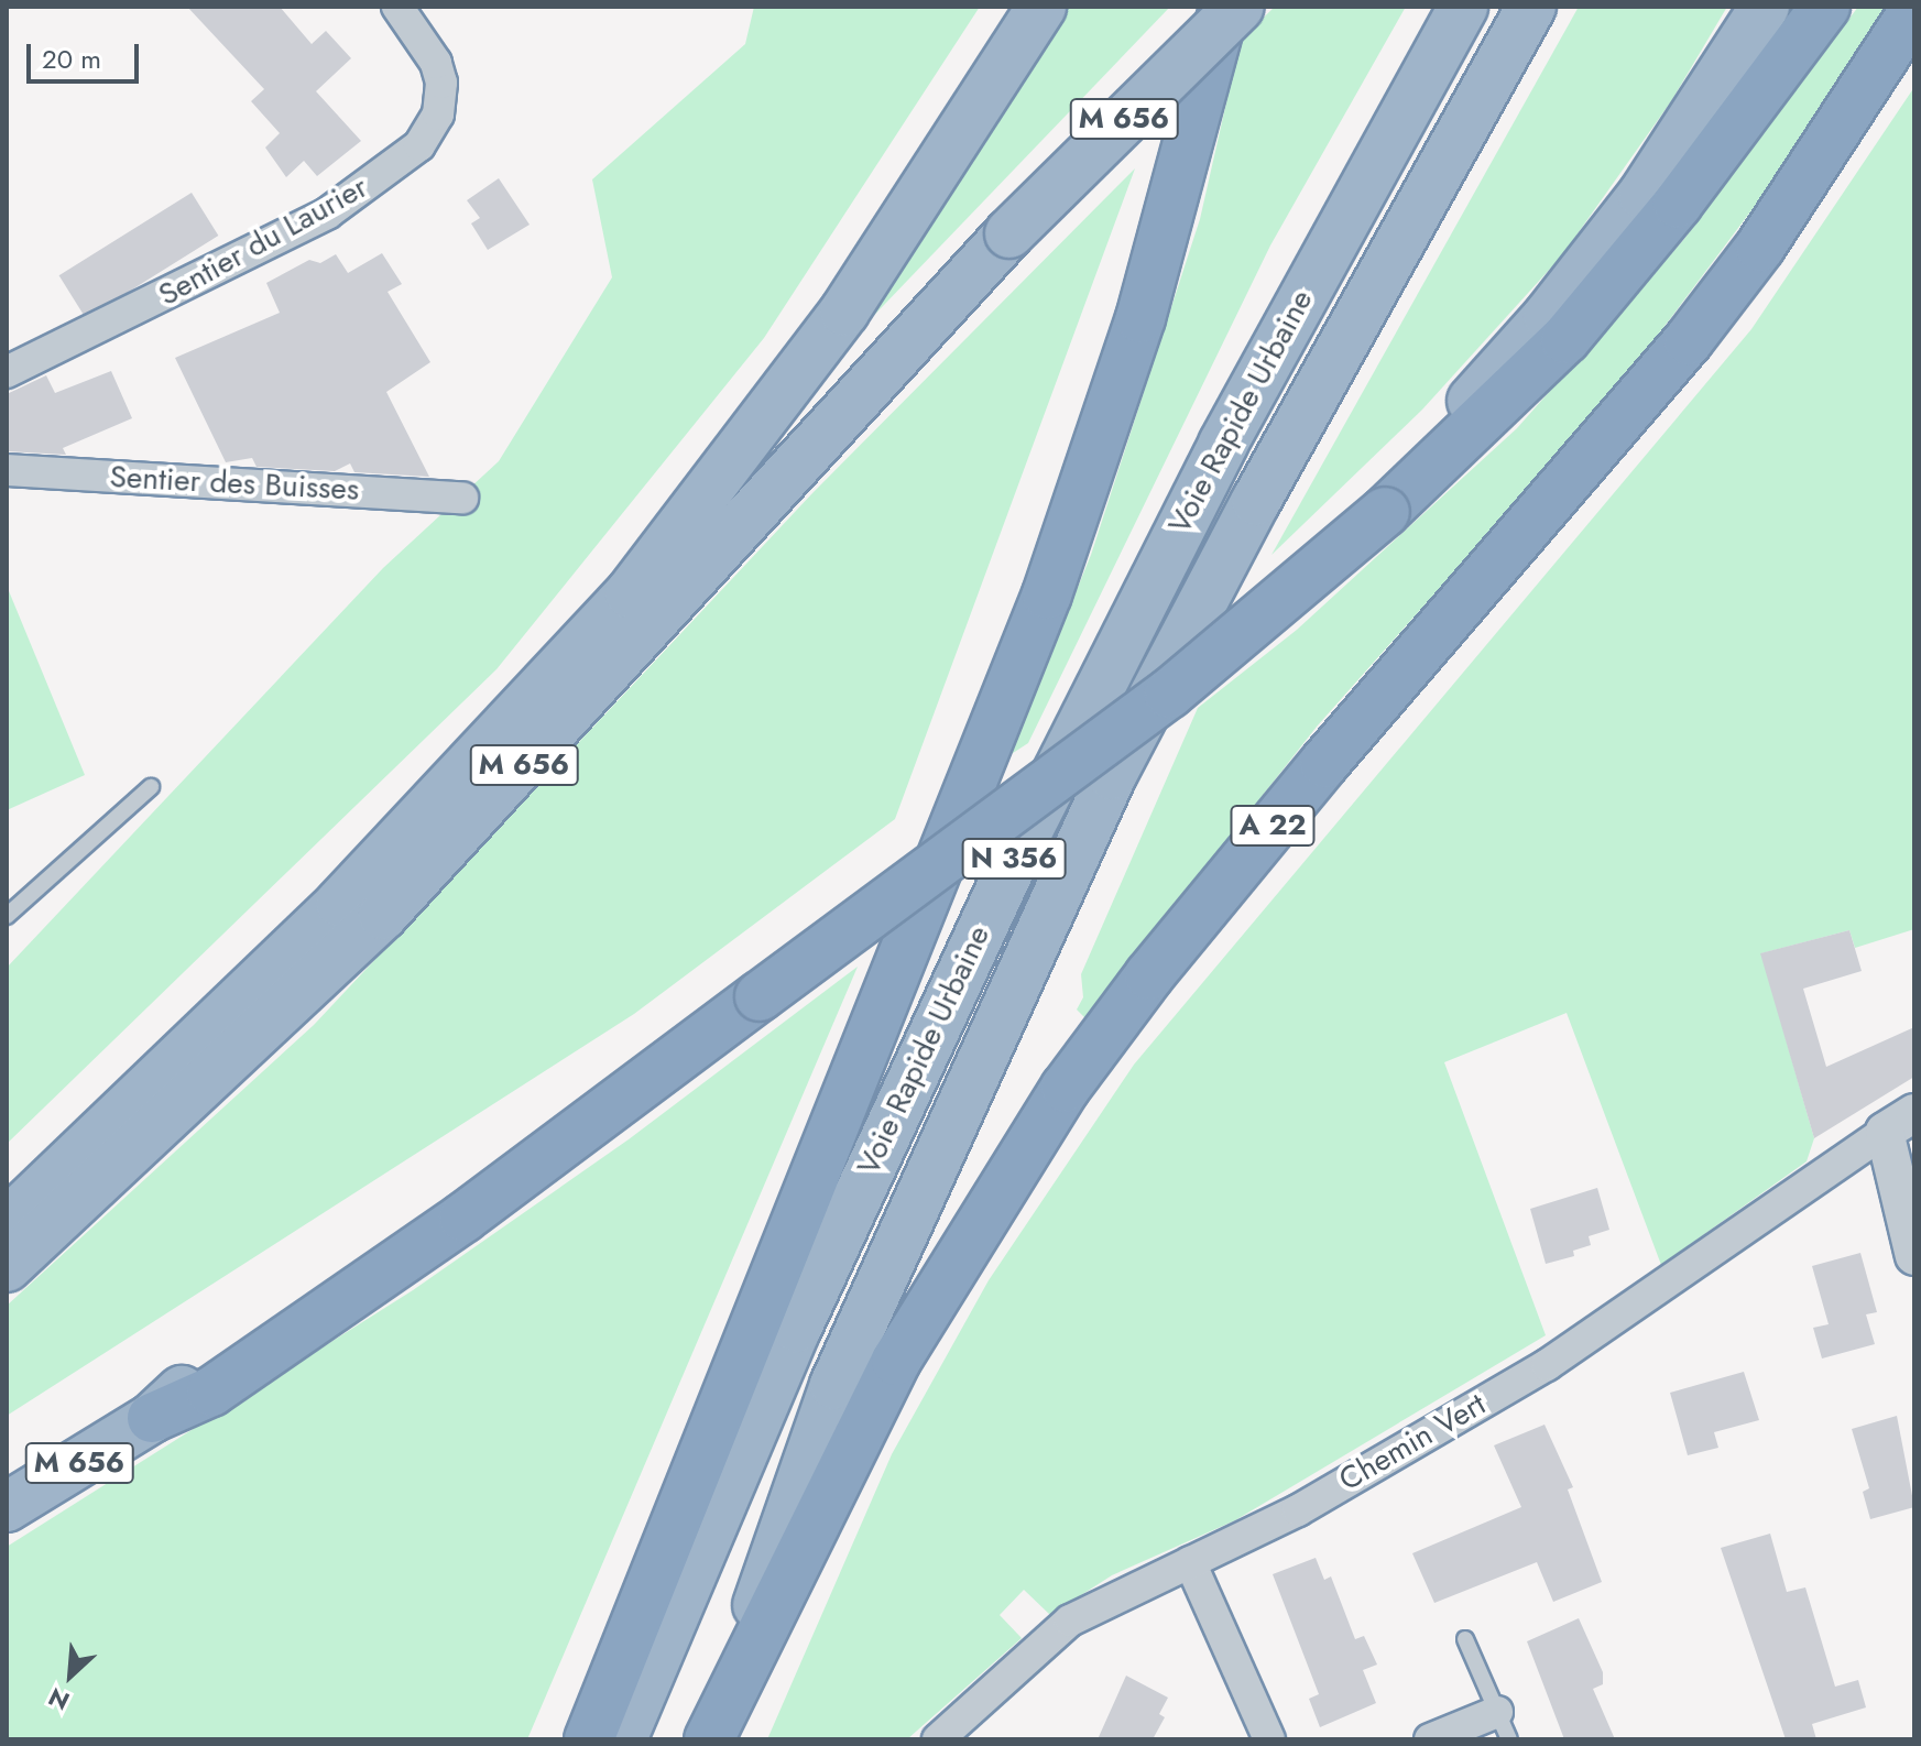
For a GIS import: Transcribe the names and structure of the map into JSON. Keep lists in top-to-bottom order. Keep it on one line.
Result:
{"streets":{"highway":["M 656","Voie Rapide Urbaine","A 22","N 356"],"street":["Sentier du Laurier","Sentier des Buisses","Chemin Vert"]},"crossings":[["Voie Rapide Urbaine","A 22"]],"scale_bar":"20 m","north":"bottom left"}
